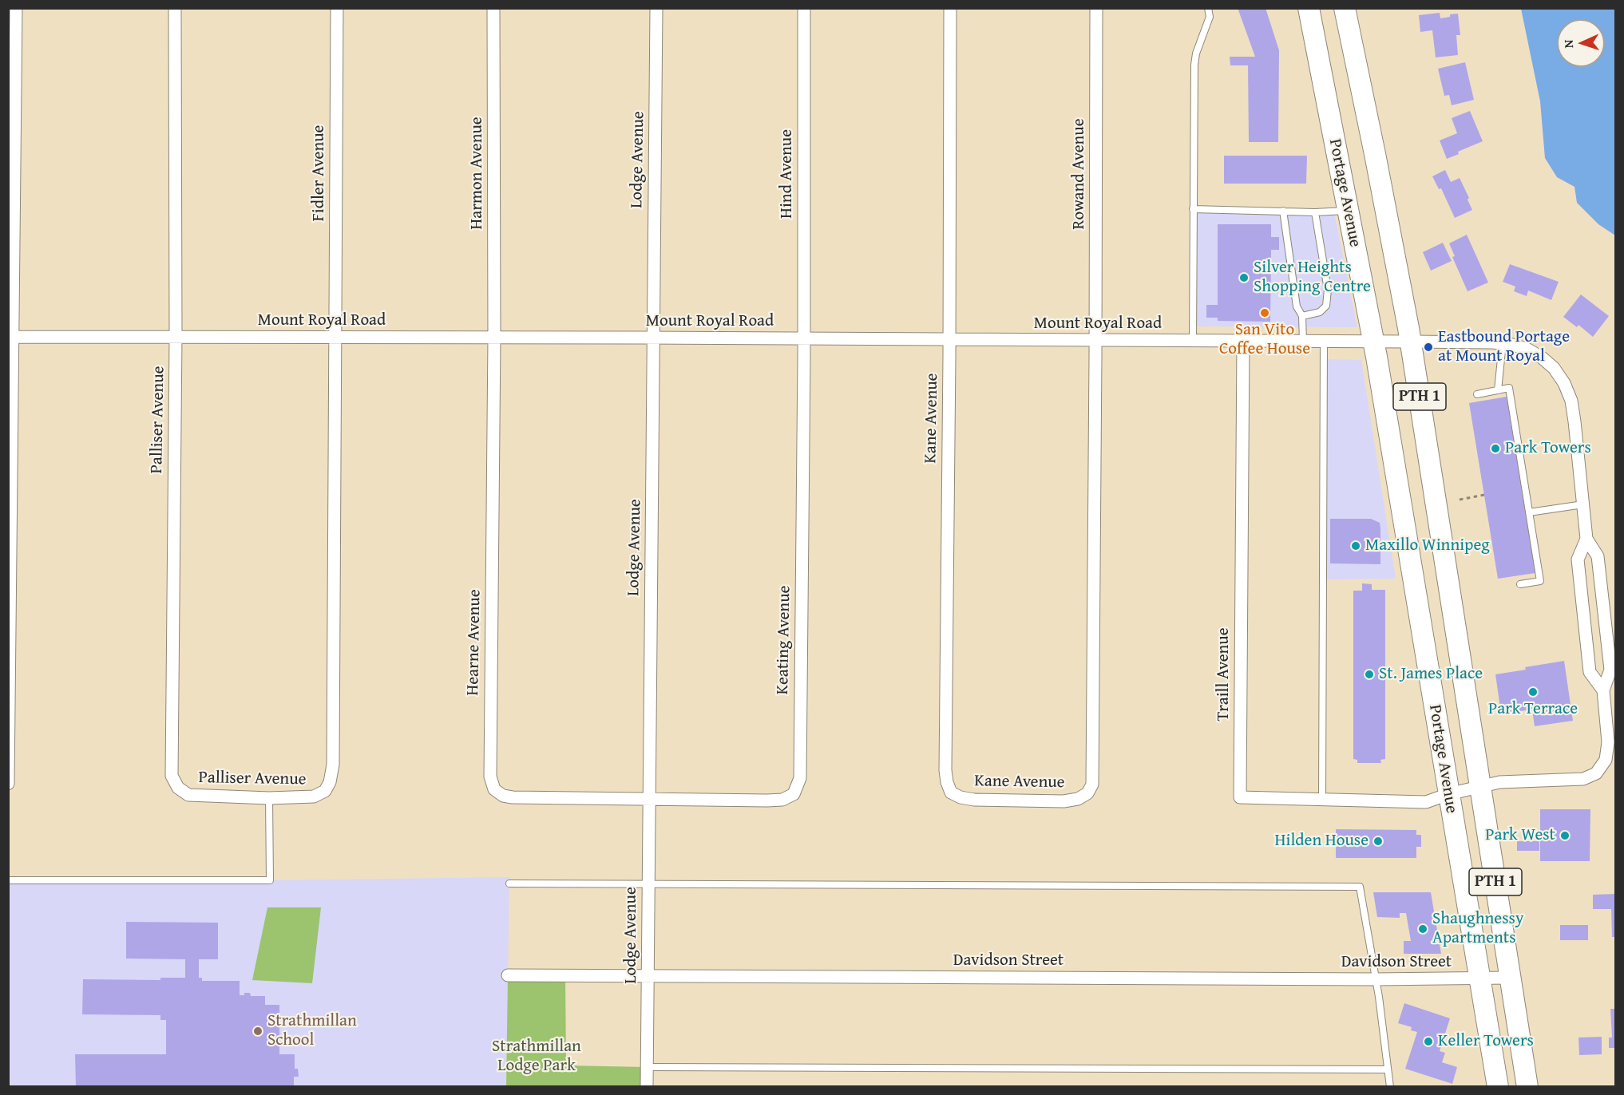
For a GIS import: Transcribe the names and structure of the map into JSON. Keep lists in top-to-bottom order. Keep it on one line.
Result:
{"streets":{"highway":["Portage Avenue","PTH 1"],"street":["Lodge Avenue","Fidler Avenue","Harmon Avenue","Hind Avenue","Rowand Avenue","Mount Royal Road","Kane Avenue","Palliser Avenue","Keating Avenue","Hearne Avenue","Traill Avenue","Davidson Street"]},"crossings":[["Lodge Avenue","Mount Royal Road"],["Lodge Avenue","Keating Avenue"],["Lodge Avenue","Hearne Avenue"],["Lodge Avenue","Davidson Street"],["Fidler Avenue","Mount Royal Road"],["Fidler Avenue","Palliser Avenue"],["Harmon Avenue","Mount Royal Road"],["Harmon Avenue","Hearne Avenue"],["Hind Avenue","Mount Royal Road"],["Hind Avenue","Keating Avenue"],["Rowand Avenue","Mount Royal Road"],["Rowand Avenue","Kane Avenue"],["Portage Avenue","Mount Royal Road"],["Portage Avenue","Traill Avenue"],["Portage Avenue","Davidson Street"],["Mount Royal Road","Kane Avenue"],["Mount Royal Road","Palliser Avenue"],["Mount Royal Road","Keating Avenue"],["Mount Royal Road","Hearne Avenue"],["Mount Royal Road","Traill Avenue"],["Keating Avenue","Hearne Avenue"]],"parks":["Strathmillan Lodge Park"],"places":["Silver Heights Shopping Centre","San Vito Coffee House","Eastbound Portage at Mount Royal","Park Towers","Maxillo Winnipeg","St. James Place","Park Terrace","Park West","Hilden House","Shaughnessy Apartments","Strathmillan School","Keller Towers"],"north":"left"}
